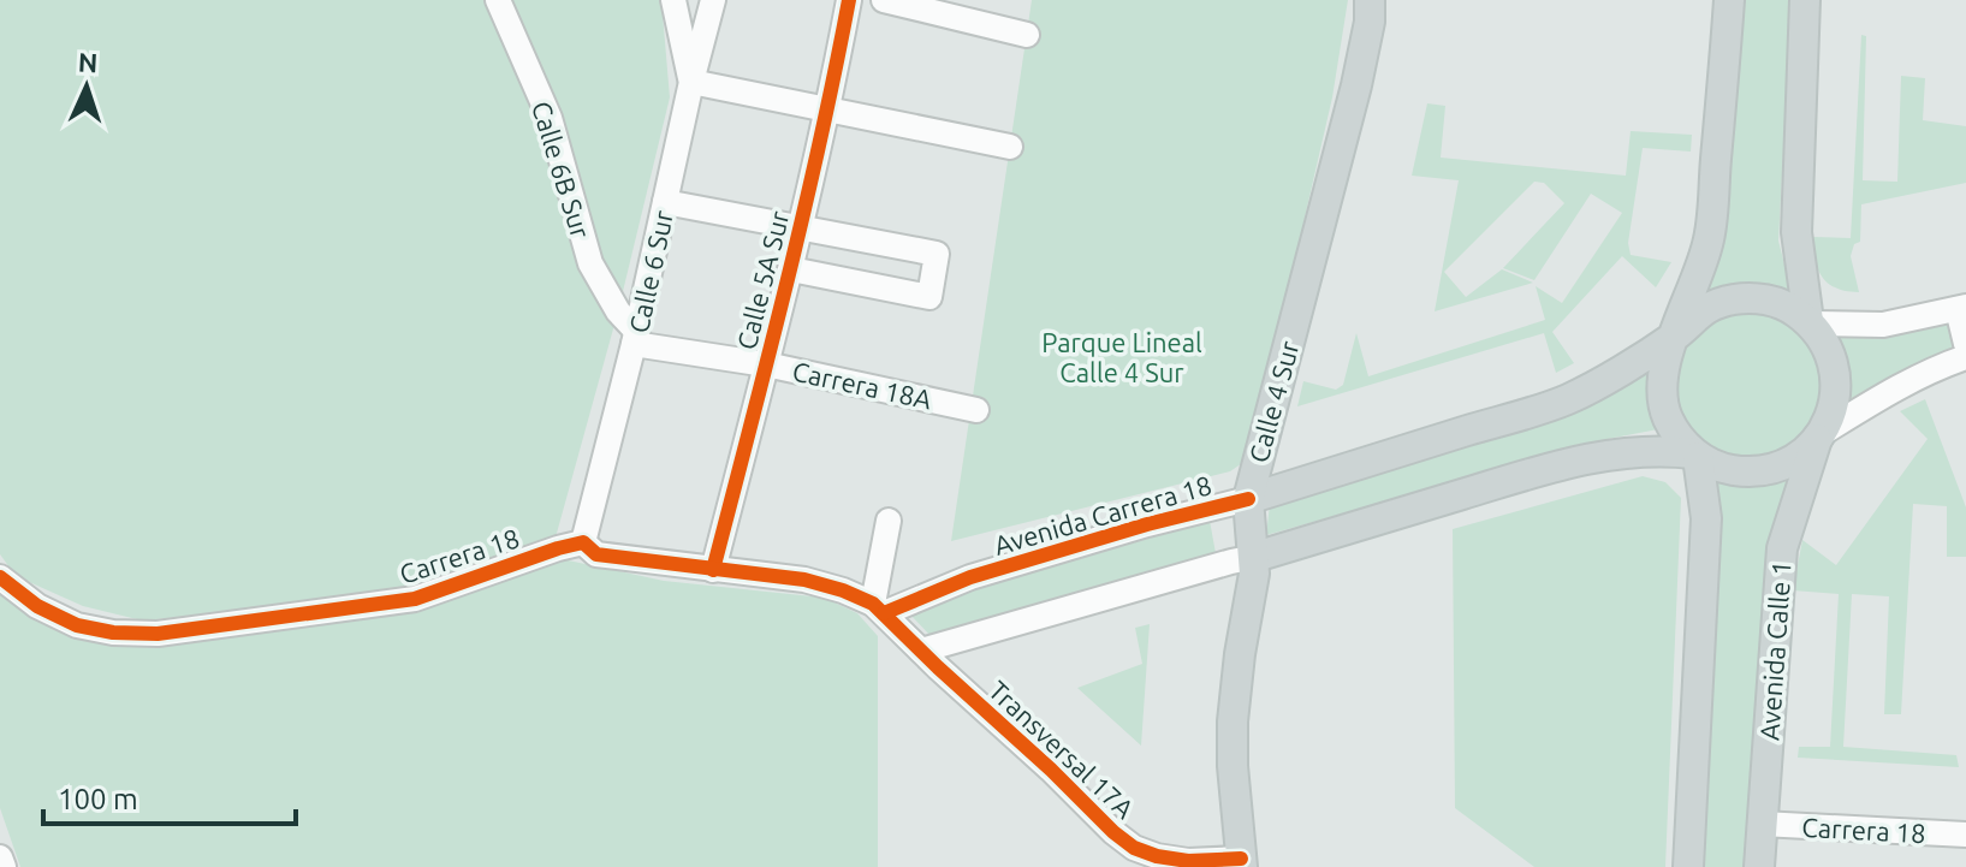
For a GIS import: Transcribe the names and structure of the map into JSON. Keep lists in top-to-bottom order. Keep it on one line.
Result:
{"streets":{"main road":["Calle 4 Sur","Avenida Carrera 18","Avenida Calle 1"],"street":["Calle 6B Sur","Calle 6 Sur","Calle 5A Sur","Carrera 18A","Carrera 18","Transversal 17A"]},"crossings":[["Calle 6B Sur","Calle 6 Sur"],["Calle 6B Sur","Carrera 18A"],["Calle 6 Sur","Carrera 18A"],["Calle 6 Sur","Carrera 18"],["Calle 5A Sur","Carrera 18A"],["Calle 4 Sur","Avenida Carrera 18"],["Calle 4 Sur","Transversal 17A"],["Avenida Carrera 18","Avenida Calle 1"],["Carrera 18","Avenida Calle 1"]],"parks":["Parque Lineal Calle 4 Sur"],"scale_bar":"100 m","north":"top"}
